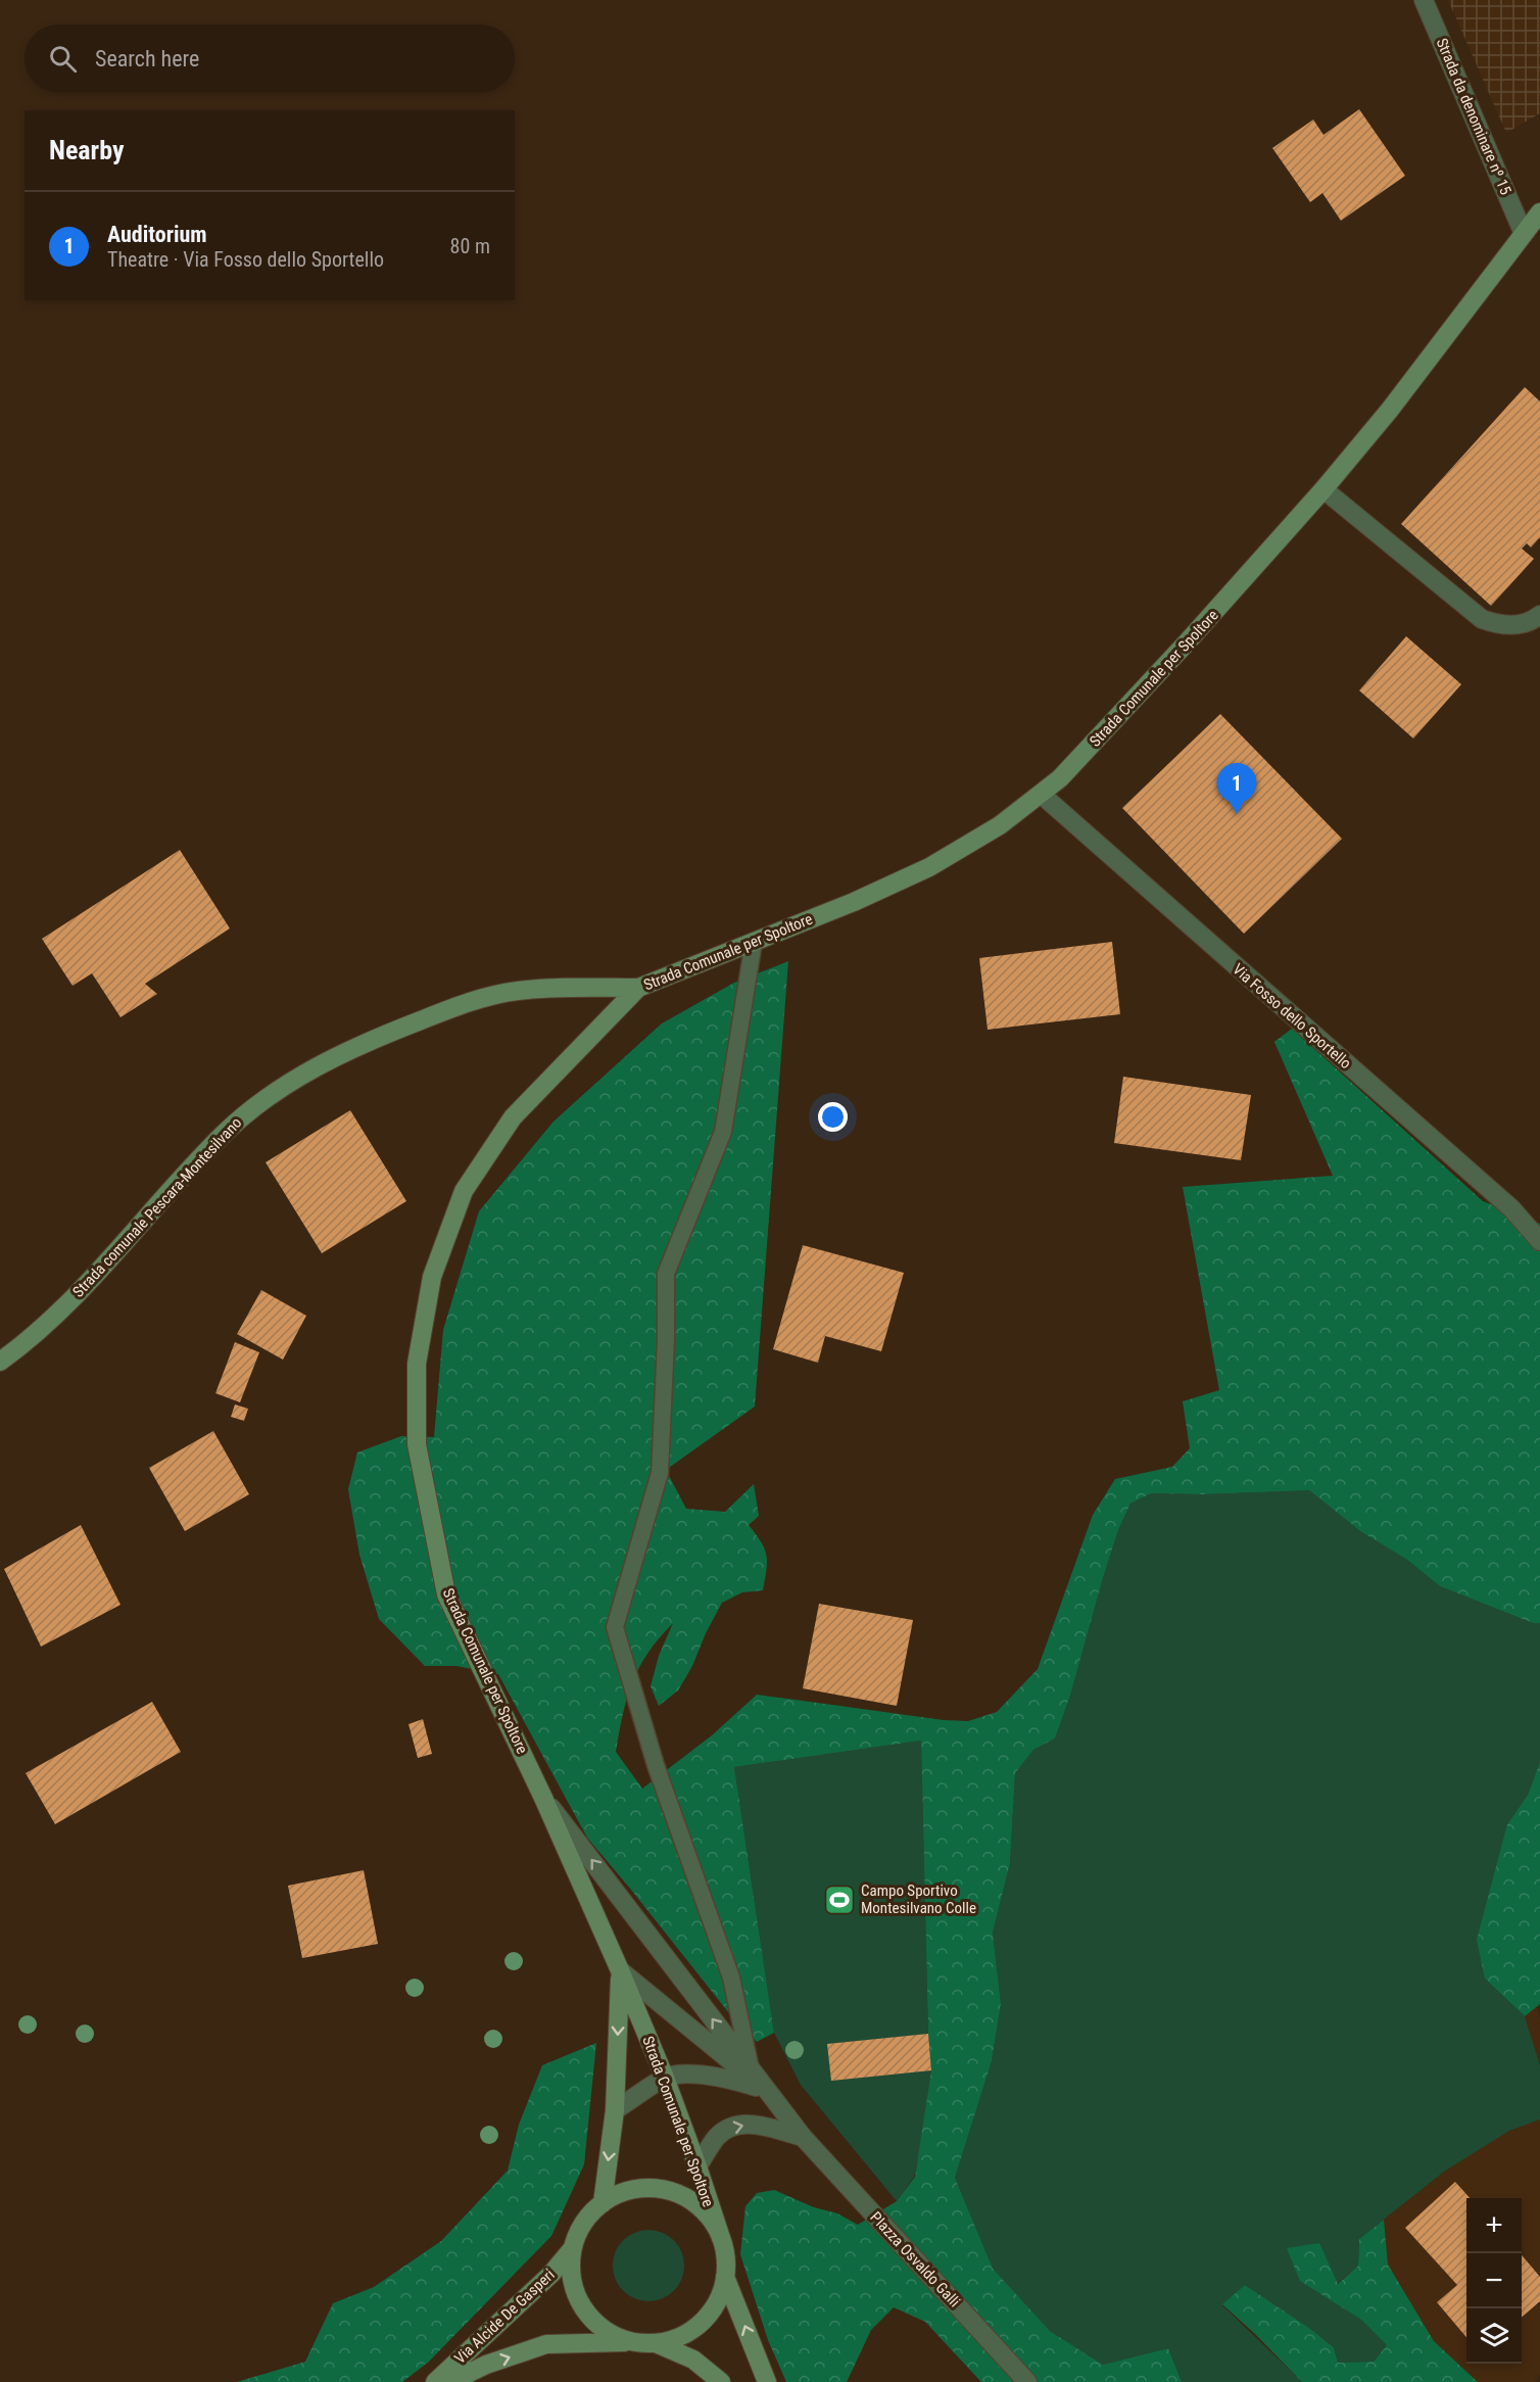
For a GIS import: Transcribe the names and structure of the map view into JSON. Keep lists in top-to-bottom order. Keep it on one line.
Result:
{"streets":{"street":["Strada da denominare nº 15","Strada Comunale per Spoltore","Via Fosso dello Sportello","Strada comunale Pescara-Montesilvano","PIazza Osvaldo Galli","Via Alcide De Gasperi"]},"crossings":[["Strada da denominare nº 15","Strada Comunale per Spoltore"],["Strada Comunale per Spoltore","Via Fosso dello Sportello"],["Strada Comunale per Spoltore","Strada comunale Pescara-Montesilvano"],["Strada Comunale per Spoltore","Via Alcide De Gasperi"]],"one_way":["Via Alcide De Gasperi"],"places":{"sports":["Campo Sportivo Montesilvano Colle"]},"page":{"search":"Search here","heading":"Nearby","list":[{"mark":"1","name":"Auditorium","note":"Theatre · Via Fosso dello Sportello","value":"80 m"}],"pins":"1","map_buttons":["+","−"]}}
